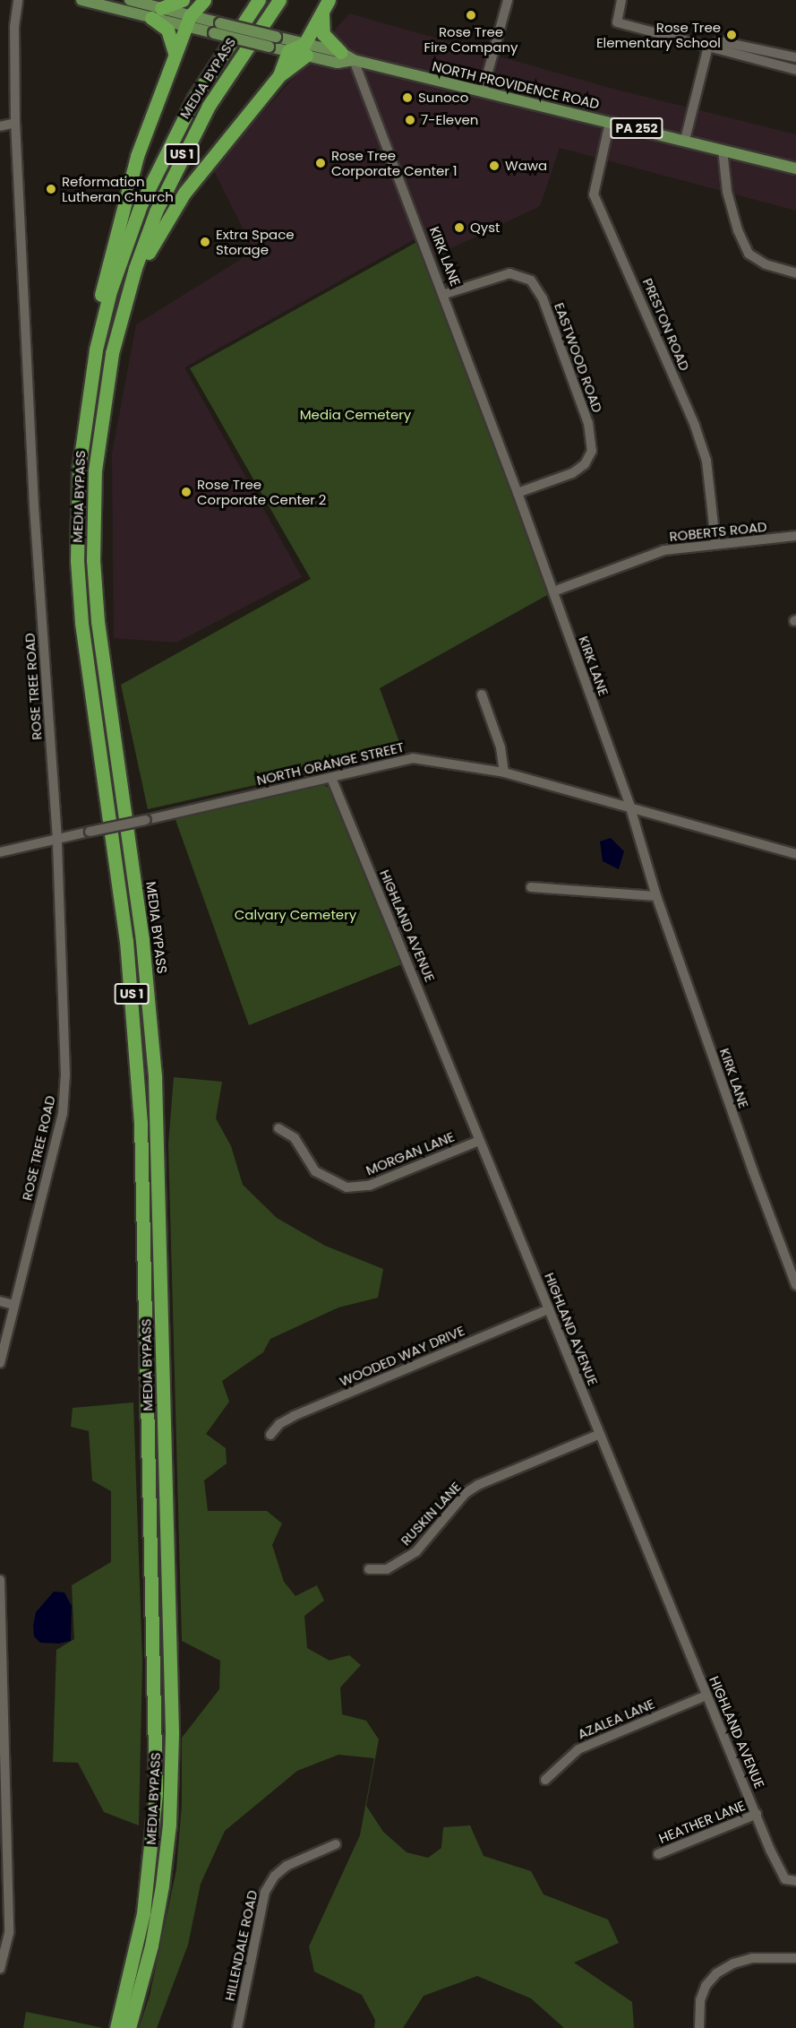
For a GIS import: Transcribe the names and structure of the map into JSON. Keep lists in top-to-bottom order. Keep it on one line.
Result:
{"streets":{"highway":["MEDIA BYPASS","US 1"],"main road":["NORTH PROVIDENCE ROAD","PA 252"],"street":["KIRK LANE","PRESTON ROAD","EASTWOOD ROAD","ROBERTS ROAD","ROSE TREE ROAD","NORTH ORANGE STREET","HIGHLAND AVENUE","MORGAN LANE","WOODED WAY DRIVE","RUSKIN LANE","AZALEA LANE","HEATHER LANE","HILLENDALE ROAD"]},"crossings":[["NORTH PROVIDENCE ROAD","KIRK LANE"],["NORTH PROVIDENCE ROAD","PRESTON ROAD"],["KIRK LANE","EASTWOOD ROAD"],["KIRK LANE","ROBERTS ROAD"],["KIRK LANE","NORTH ORANGE STREET"],["PRESTON ROAD","ROBERTS ROAD"],["ROSE TREE ROAD","NORTH ORANGE STREET"],["NORTH ORANGE STREET","HIGHLAND AVENUE"],["HIGHLAND AVENUE","MORGAN LANE"],["HIGHLAND AVENUE","WOODED WAY DRIVE"],["HIGHLAND AVENUE","RUSKIN LANE"],["HIGHLAND AVENUE","AZALEA LANE"],["HIGHLAND AVENUE","HEATHER LANE"]],"parks":["Media Cemetery","Calvary Cemetery"],"places":["Rose Tree Fire Company","Rose Tree Elementary School","Sunoco","7-Eleven","Rose Tree Corporate Center 1","Wawa","Reformation Lutheran Church","Qyst","Extra Space Storage","Rose Tree Corporate Center 2"]}
